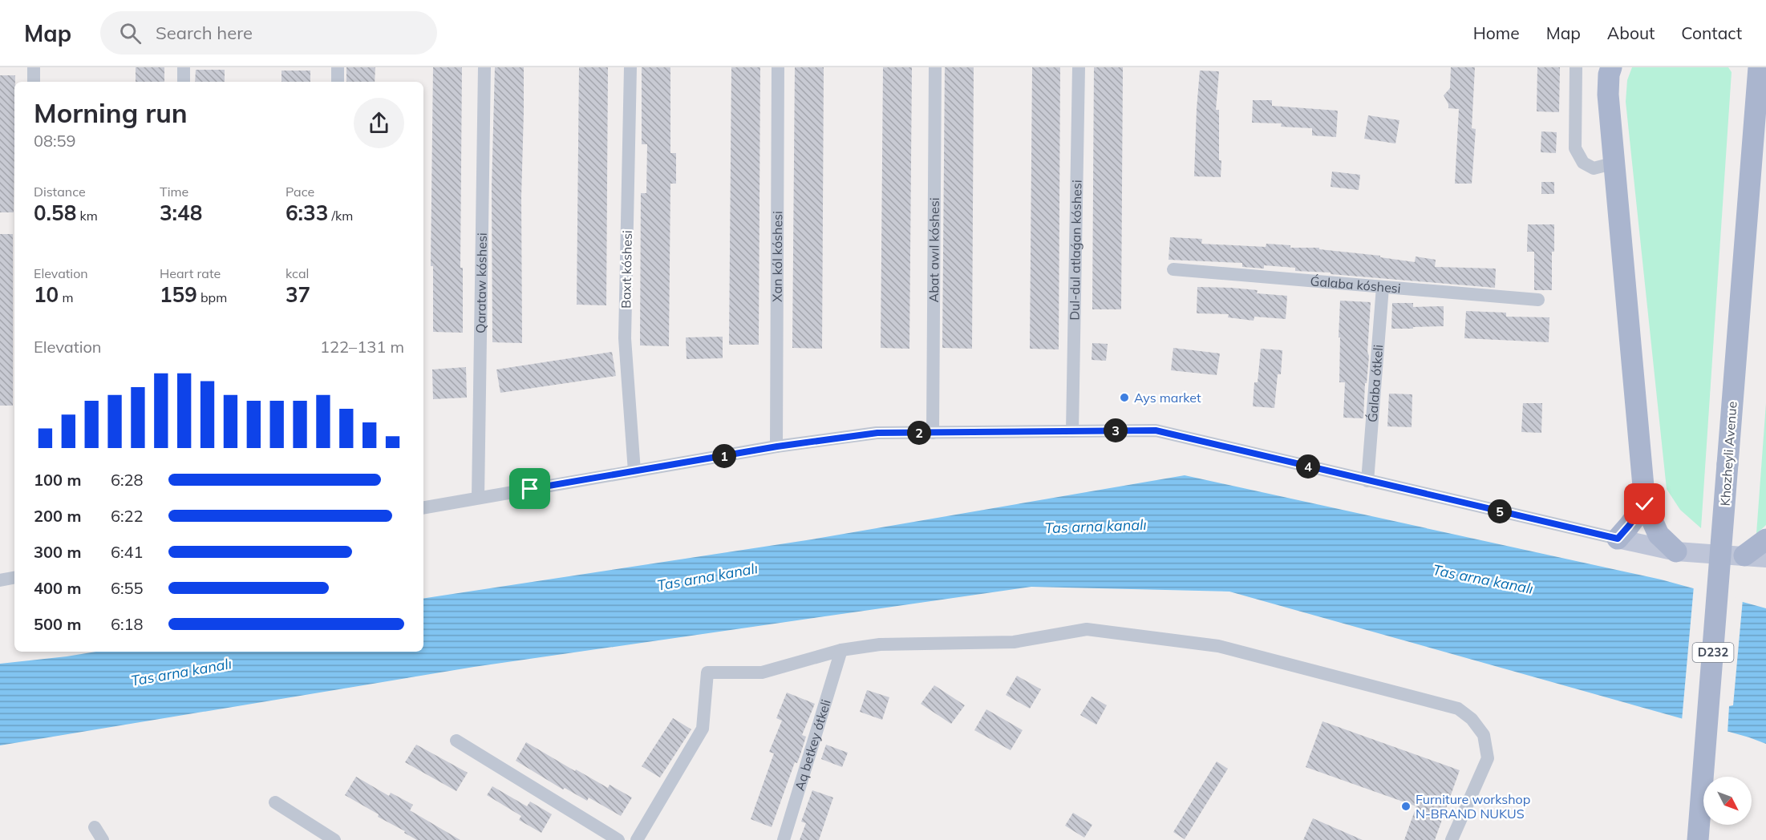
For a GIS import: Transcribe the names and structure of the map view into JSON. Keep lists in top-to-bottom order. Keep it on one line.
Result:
{"streets":{"main road":["Khozheyli Avenue","D232"],"street":["Dul-dul atlaǵan kóshesi","Abat awıl kóshesi","Xan kól kóshesi","Baxıt kóshesi","Qarataw kóshesi","Ǵalaba kóshesi","Ǵalaba ótkeli","Aq betkey ótkeli"]},"crossings":[["Ǵalaba kóshesi","Ǵalaba ótkeli"]],"water":["Tas arna kanalı"],"places":["Ays market","Furniture workshop N-BRAND NUKUS"],"north":"bottom right","page":{"header":"Map","search":"Search here","nav":["Home","Map","About","Contact"],"heading":["Morning run","08:59"],"stats":[["Distance","0.58 km"],["Time","3:48"],["Pace","6:33 /km"],["Elevation","10 m"],["Heart rate","159 bpm"],["kcal","37"]],"chart":["Elevation","122–131 m"],"pins":["3","2","1","4","5"],"list":[{"name":"100 m","note":"6:28"},{"name":"200 m","note":"6:22"},{"name":"300 m","note":"6:41"},{"name":"400 m","note":"6:55"},{"name":"500 m","note":"6:18"}]}}
